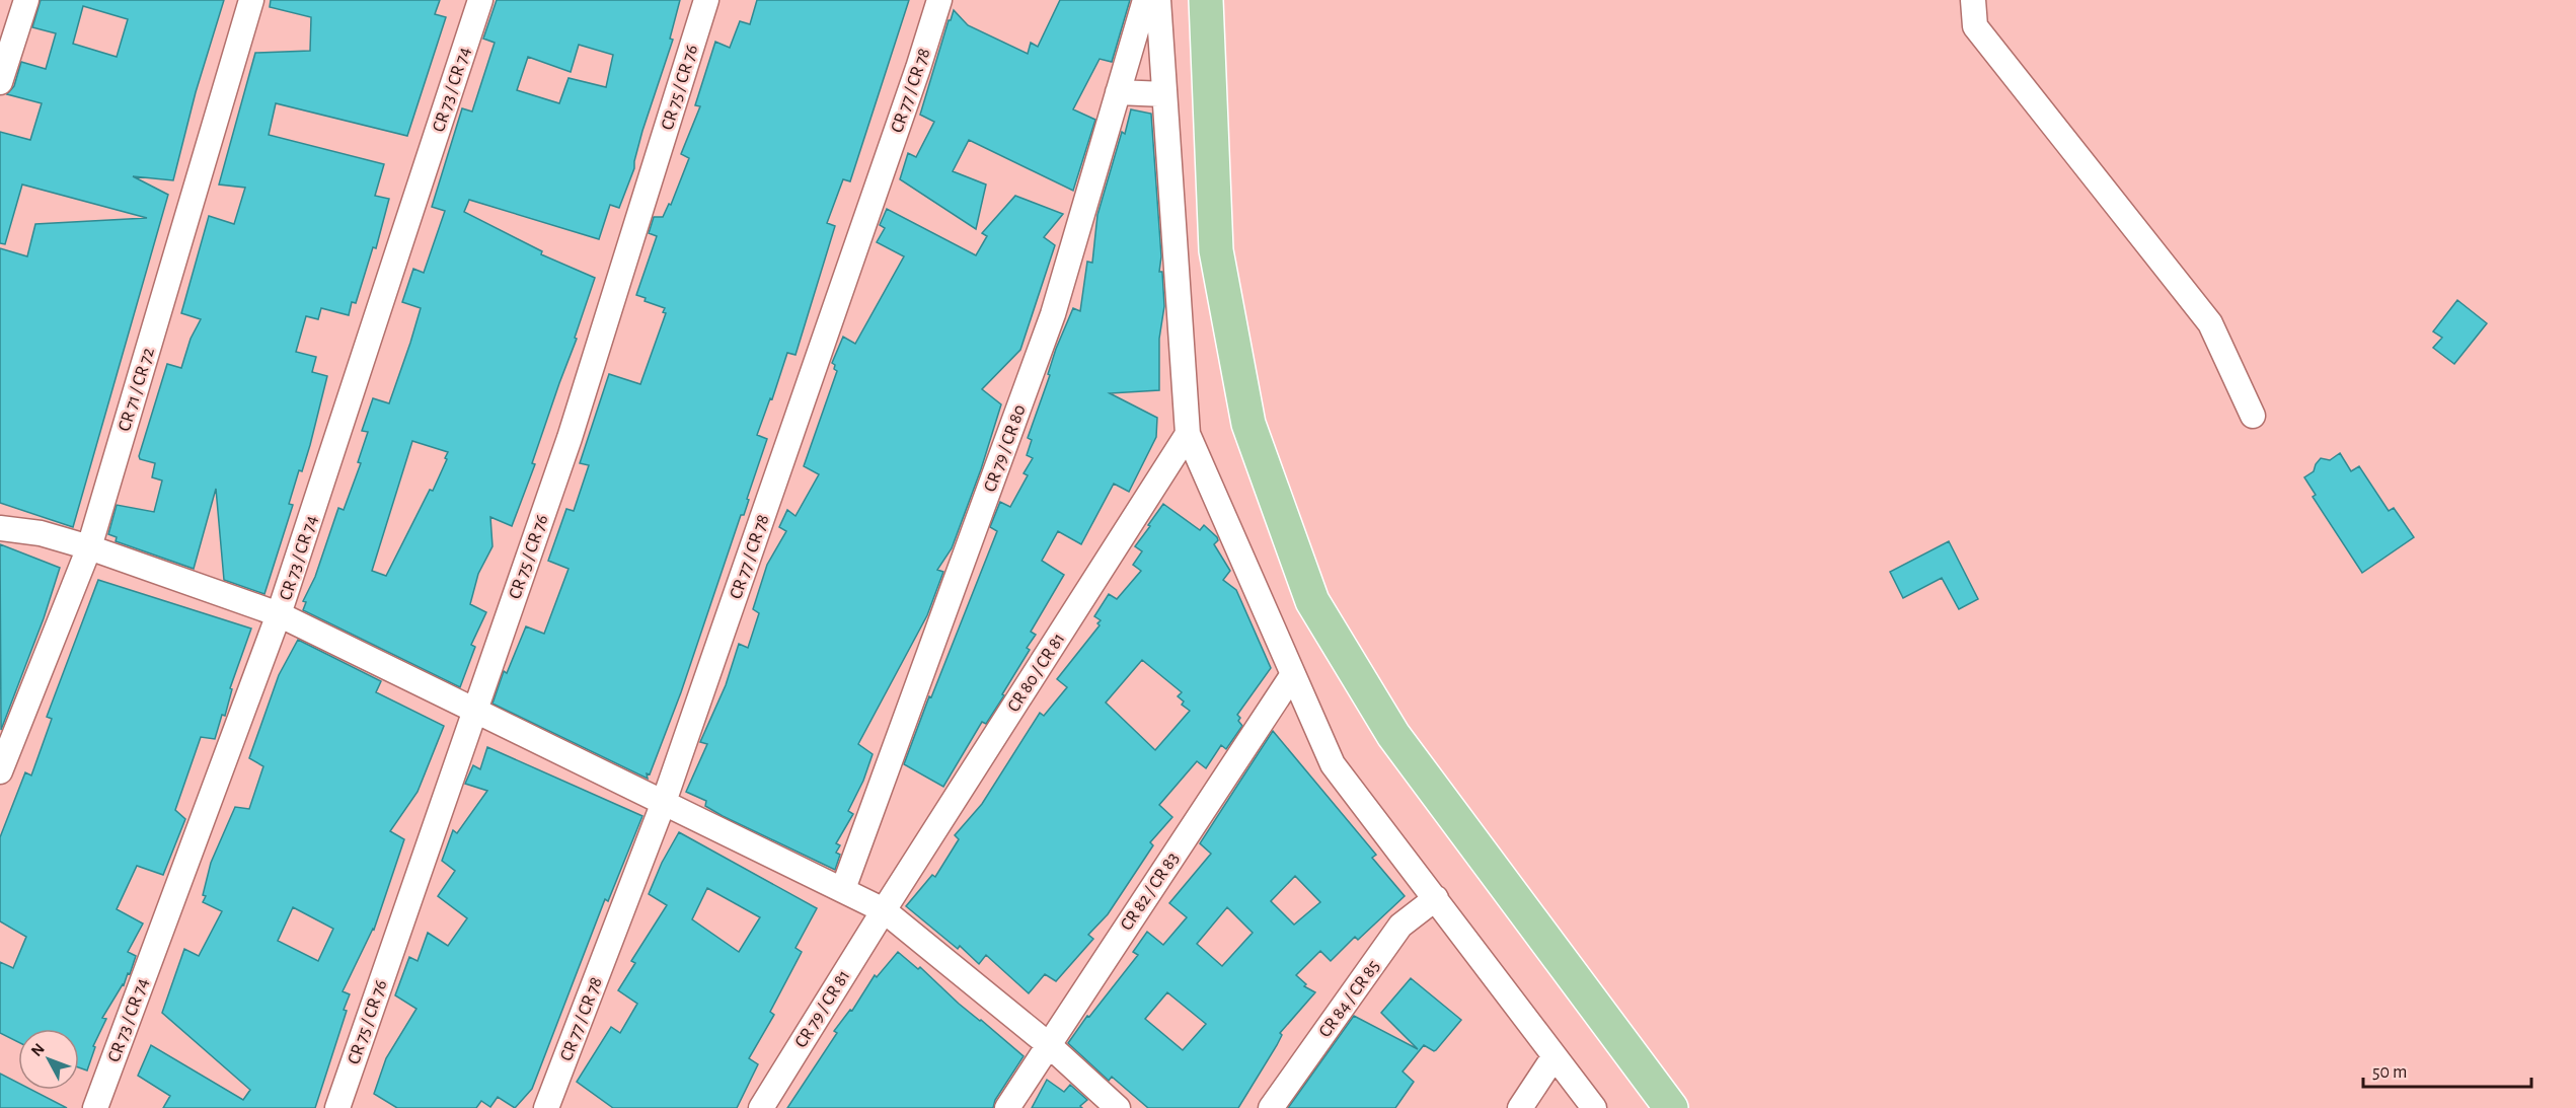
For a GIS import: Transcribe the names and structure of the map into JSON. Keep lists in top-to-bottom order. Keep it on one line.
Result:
{"streets":{"street":["CR 75 / CR 76","CR 73 / CR 74","CR 77 / CR 78","CR 71 / CR 72","CR 79 / CR 80","CR 80 / CR 81","CR 82 / CR 83","CR 84 / CR 85","CR 79 / CR 81"]},"crossings":[["CR 80 / CR 81","CR 79 / CR 81"]],"scale_bar":"50 m","north":"top left"}
